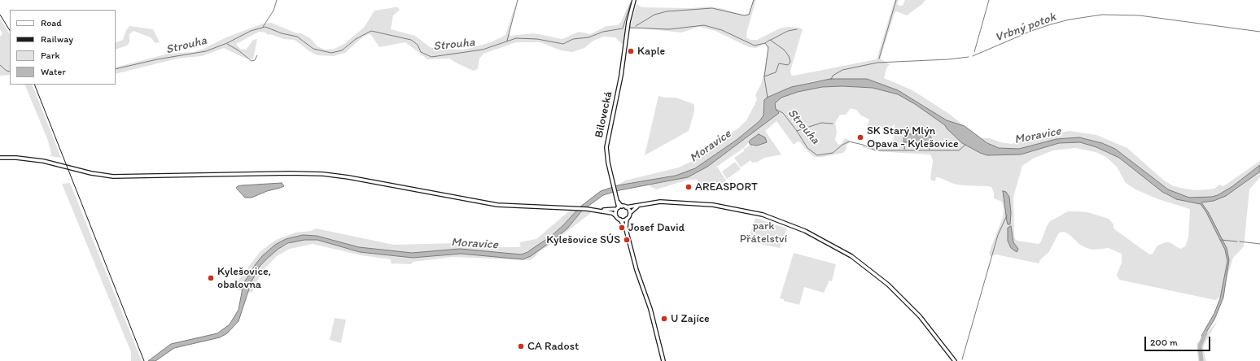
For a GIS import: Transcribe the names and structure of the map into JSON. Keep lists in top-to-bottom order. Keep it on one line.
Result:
{"streets":{"main road":["Bílovecká"]},"water":["Vrbný potok","Strouha","Moravice"],"parks":["park Přátelství"],"places":["Kaple","SK Starý Mlýn Opava - Kylešovice","AREASPORT","Josef David","Kylešovice SÚS","Kylešovice, obalovna","U Zajíce","CA Radost"],"legend":["Road","Railway","Park","Water"],"scale_bar":"200 m"}
